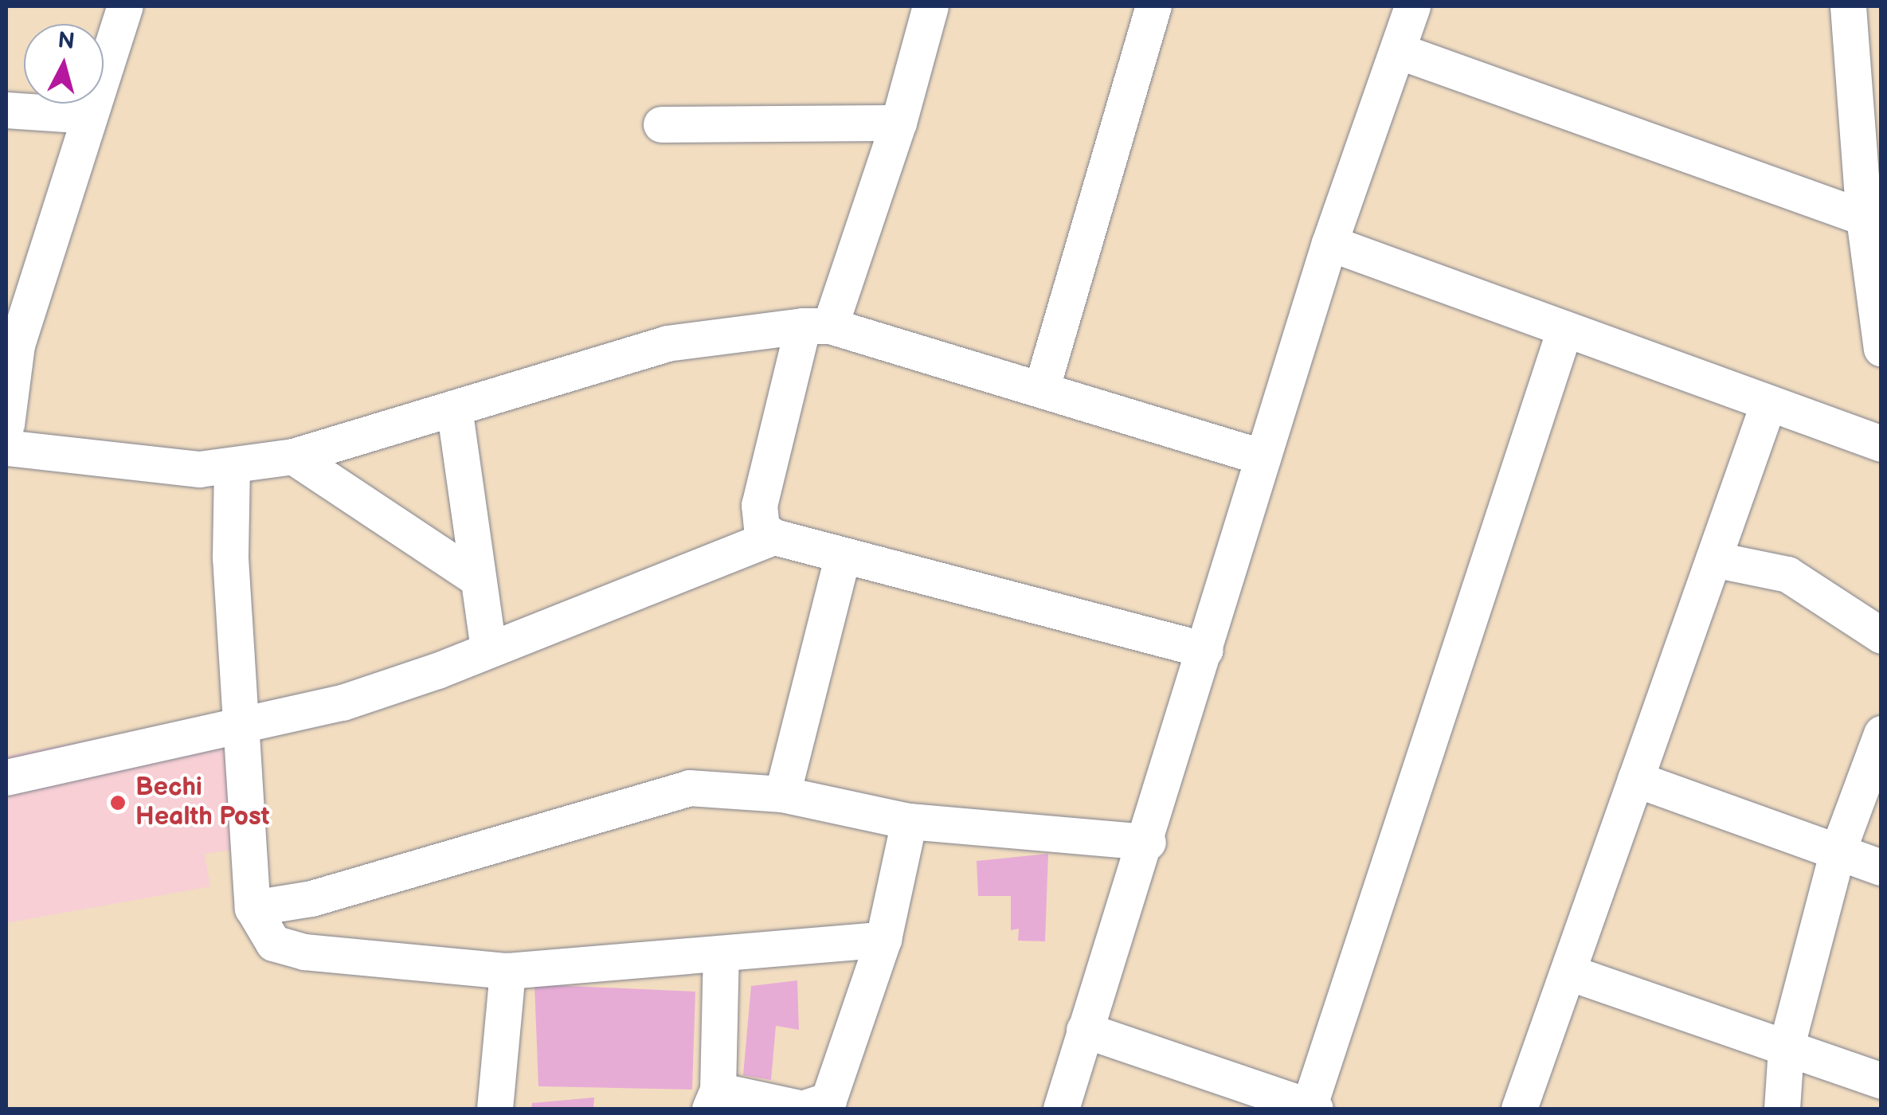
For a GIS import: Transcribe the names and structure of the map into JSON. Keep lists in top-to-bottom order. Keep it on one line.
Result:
{"places":["Bechi Health Post"],"north":"top"}
